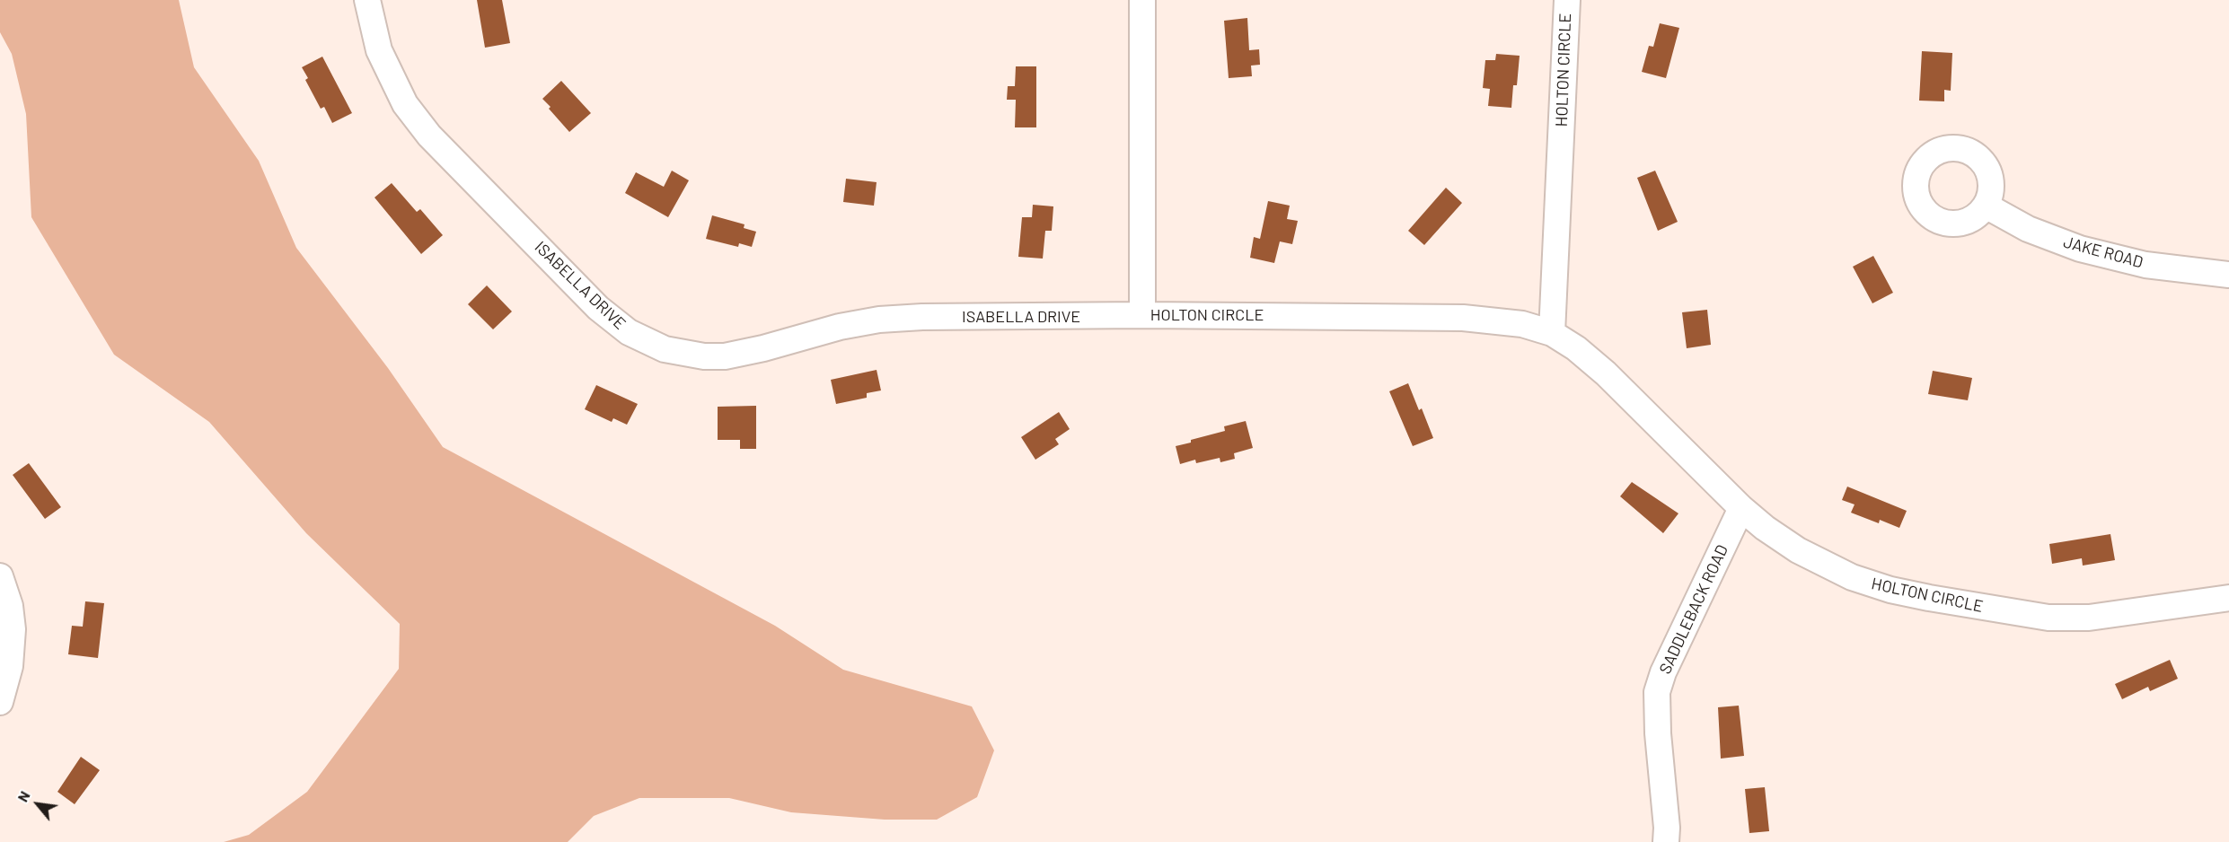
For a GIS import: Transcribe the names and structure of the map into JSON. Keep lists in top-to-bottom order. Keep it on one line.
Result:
{"streets":{"street":["HOLTON CIRCLE","JAKE ROAD","ISABELLA DRIVE","SADDLEBACK ROAD"]},"crossings":[["HOLTON CIRCLE","ISABELLA DRIVE"],["HOLTON CIRCLE","SADDLEBACK ROAD"]],"north":"top left"}
